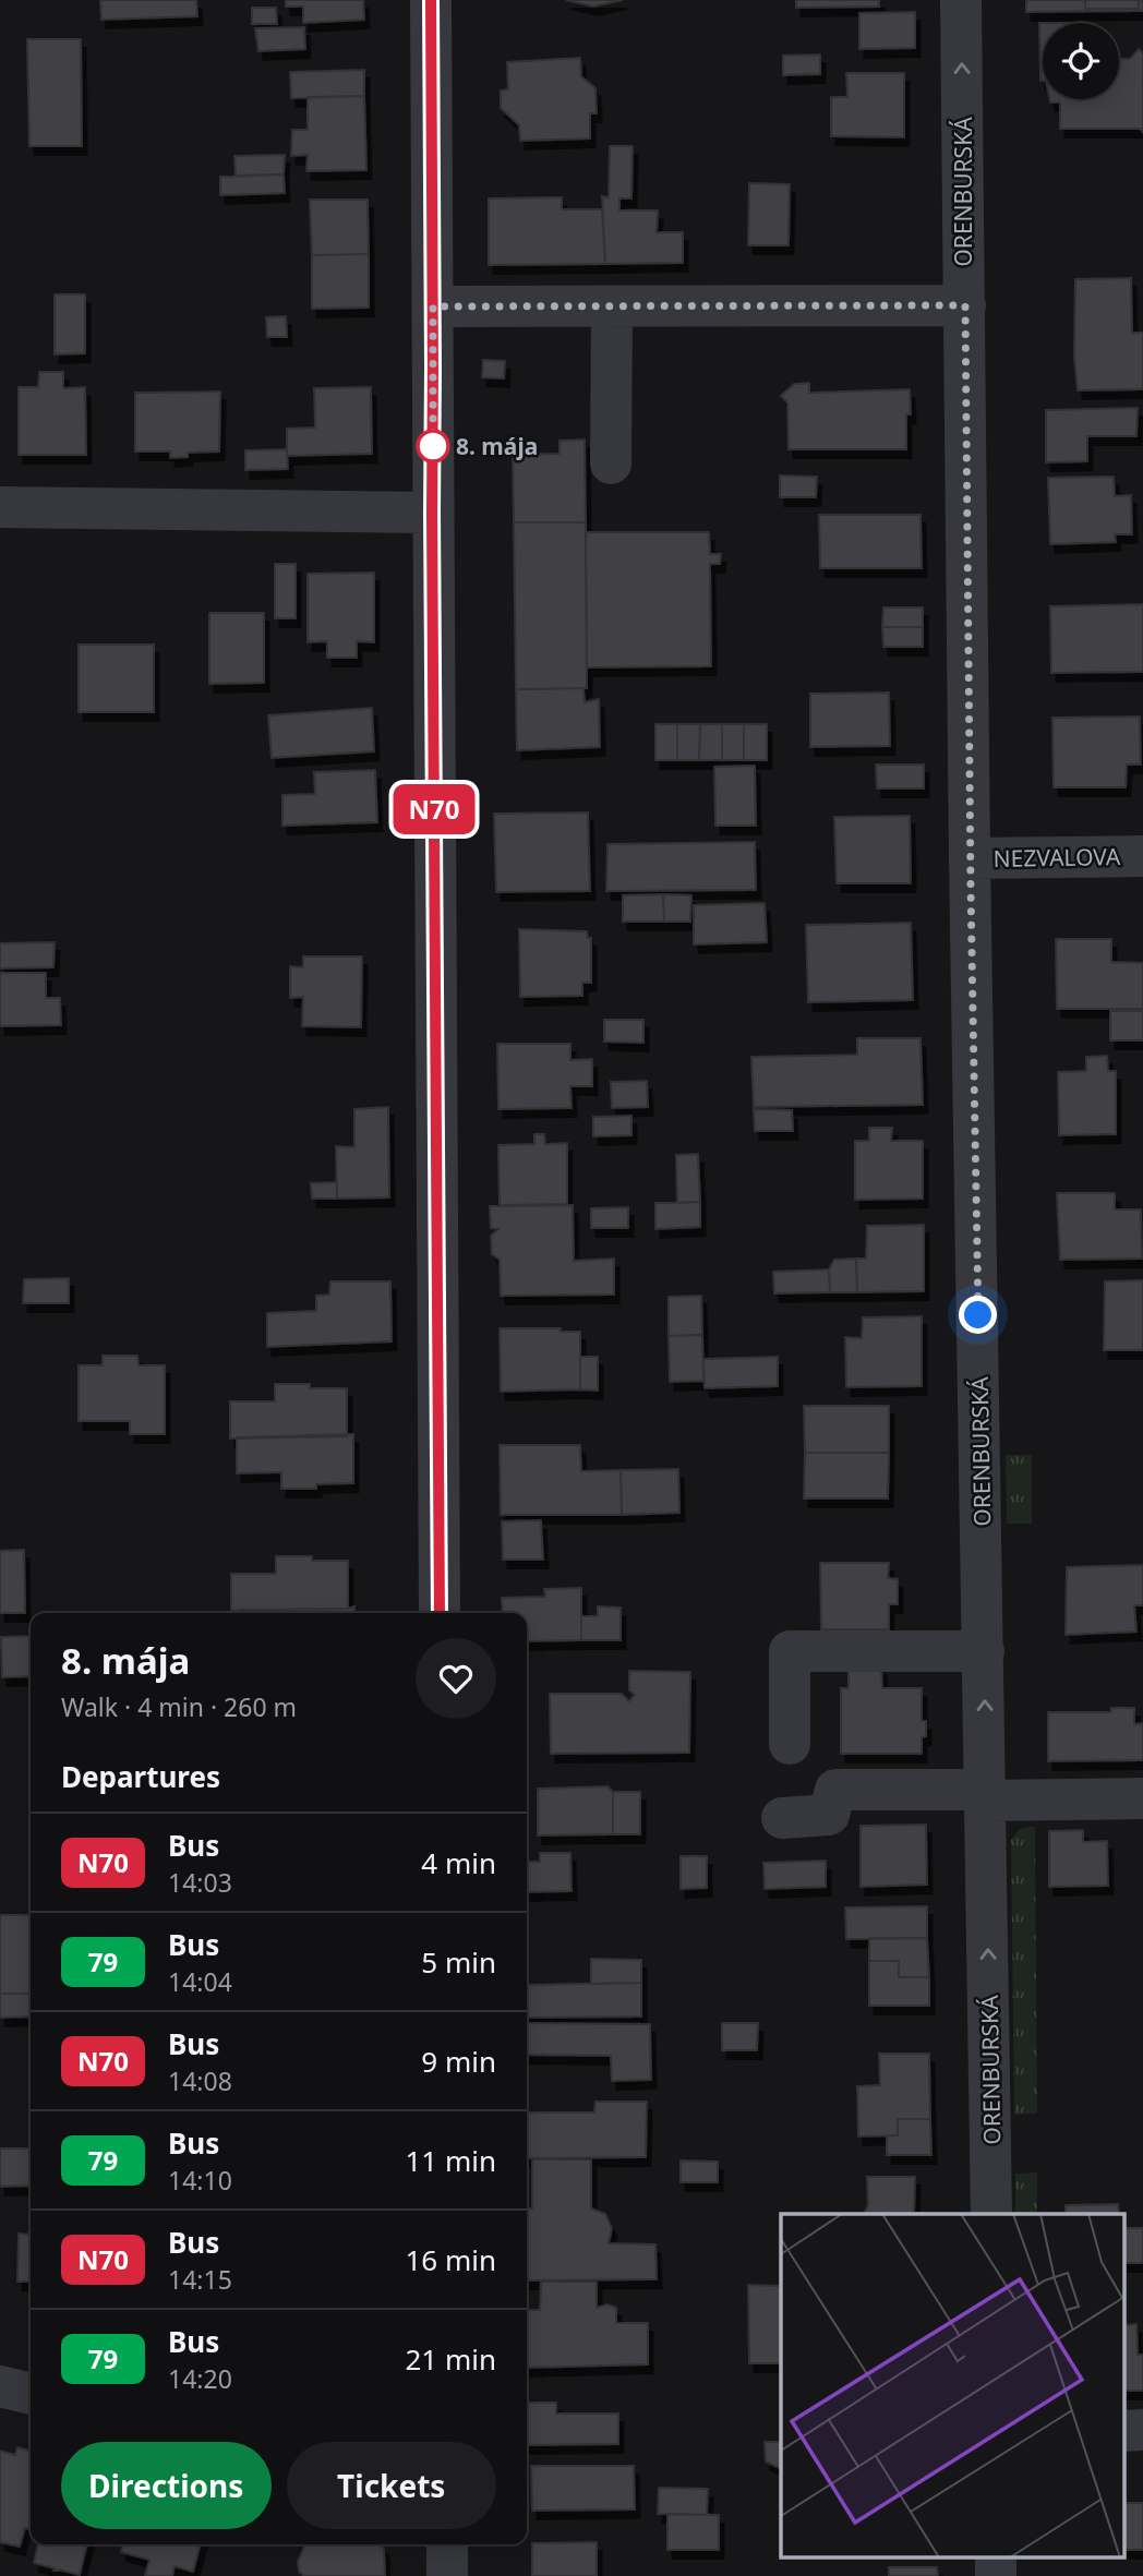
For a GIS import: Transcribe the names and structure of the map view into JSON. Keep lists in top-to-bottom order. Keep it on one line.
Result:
{"streets":{"street":["ORENBURSKÁ","NEZVALOVA"]},"crossings":[["ORENBURSKÁ","NEZVALOVA"]],"one_way":["ORENBURSKÁ"],"places":["8. mája"],"lines":["bus line N70"],"page":{"on_map":"N70","heading":[["8. mája","Walk · 4 min · 260 m"],"Departures"],"list":[{"mark":"N70","name":"Bus","note":"14:03","value":"4 min"},{"mark":"79","name":"Bus","note":"14:04","value":"5 min"},{"mark":"N70","name":"Bus","note":"14:08","value":"9 min"},{"mark":"79","name":"Bus","note":"14:10","value":"11 min"},{"mark":"N70","name":"Bus","note":"14:15","value":"16 min"},{"mark":"79","name":"Bus","note":"14:20","value":"21 min"}],"buttons":["Directions","Tickets"]}}
